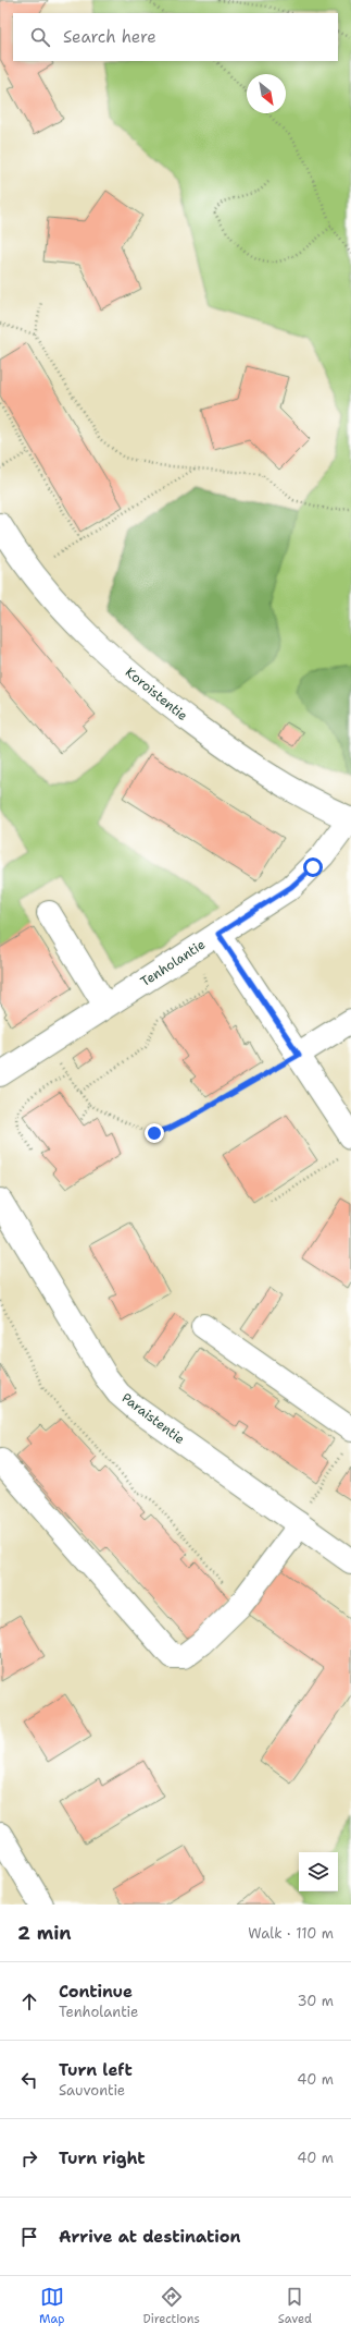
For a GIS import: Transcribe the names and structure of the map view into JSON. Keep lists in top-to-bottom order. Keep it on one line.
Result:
{"streets":{"street":["Koroistentie","Tenholantie","Paraistentie"]},"crossings":[["Koroistentie","Tenholantie"]],"north":"bottom right","page":{"search":"Search here","heading":["2 min","Walk · 110 m"],"list":[["Continue","Tenholantie","30 m"],["Turn left","Sauvontie","40 m"],["Turn right","40 m"],"Arrive at destination"],"nav":["Map","Directions","Saved"]}}
